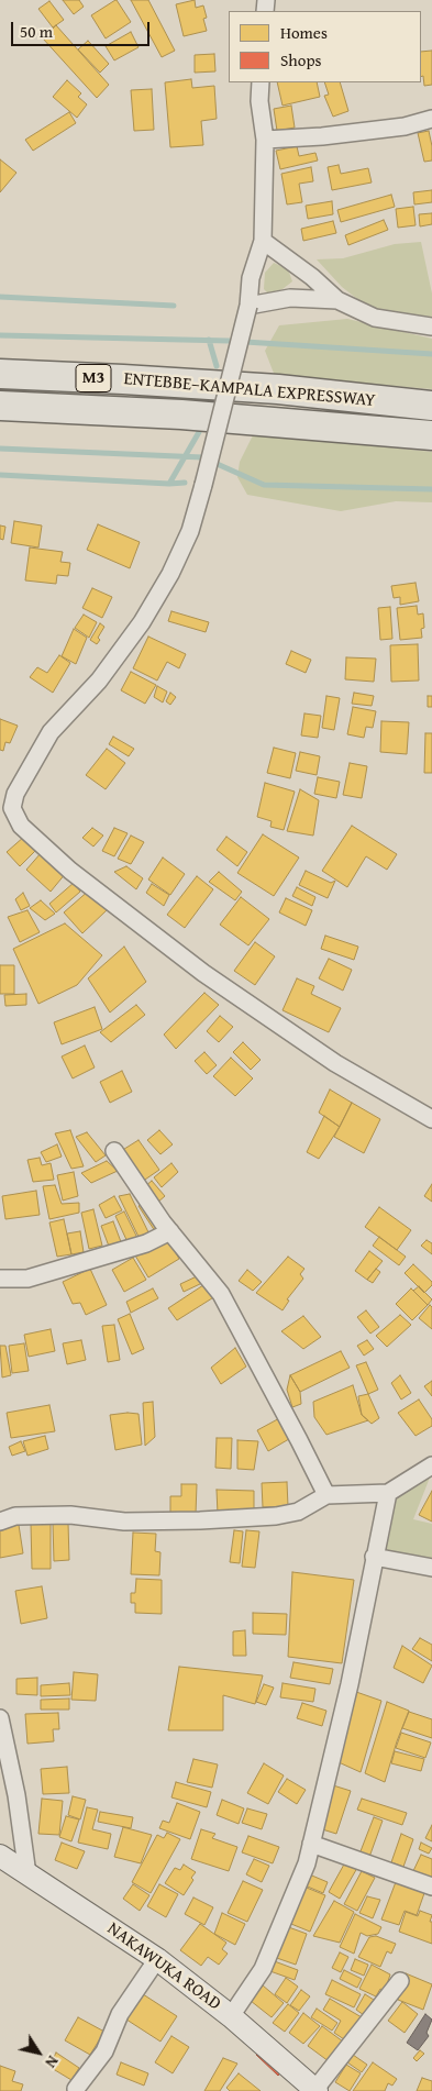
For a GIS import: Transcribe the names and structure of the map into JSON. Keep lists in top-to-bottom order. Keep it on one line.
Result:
{"streets":{"highway":["M3","ENTEBBE–KAMPALA EXPRESSWAY"],"main road":["NAKAWUKA ROAD"]},"legend":["Homes","Shops"],"scale_bar":"50 m","north":"bottom right"}
